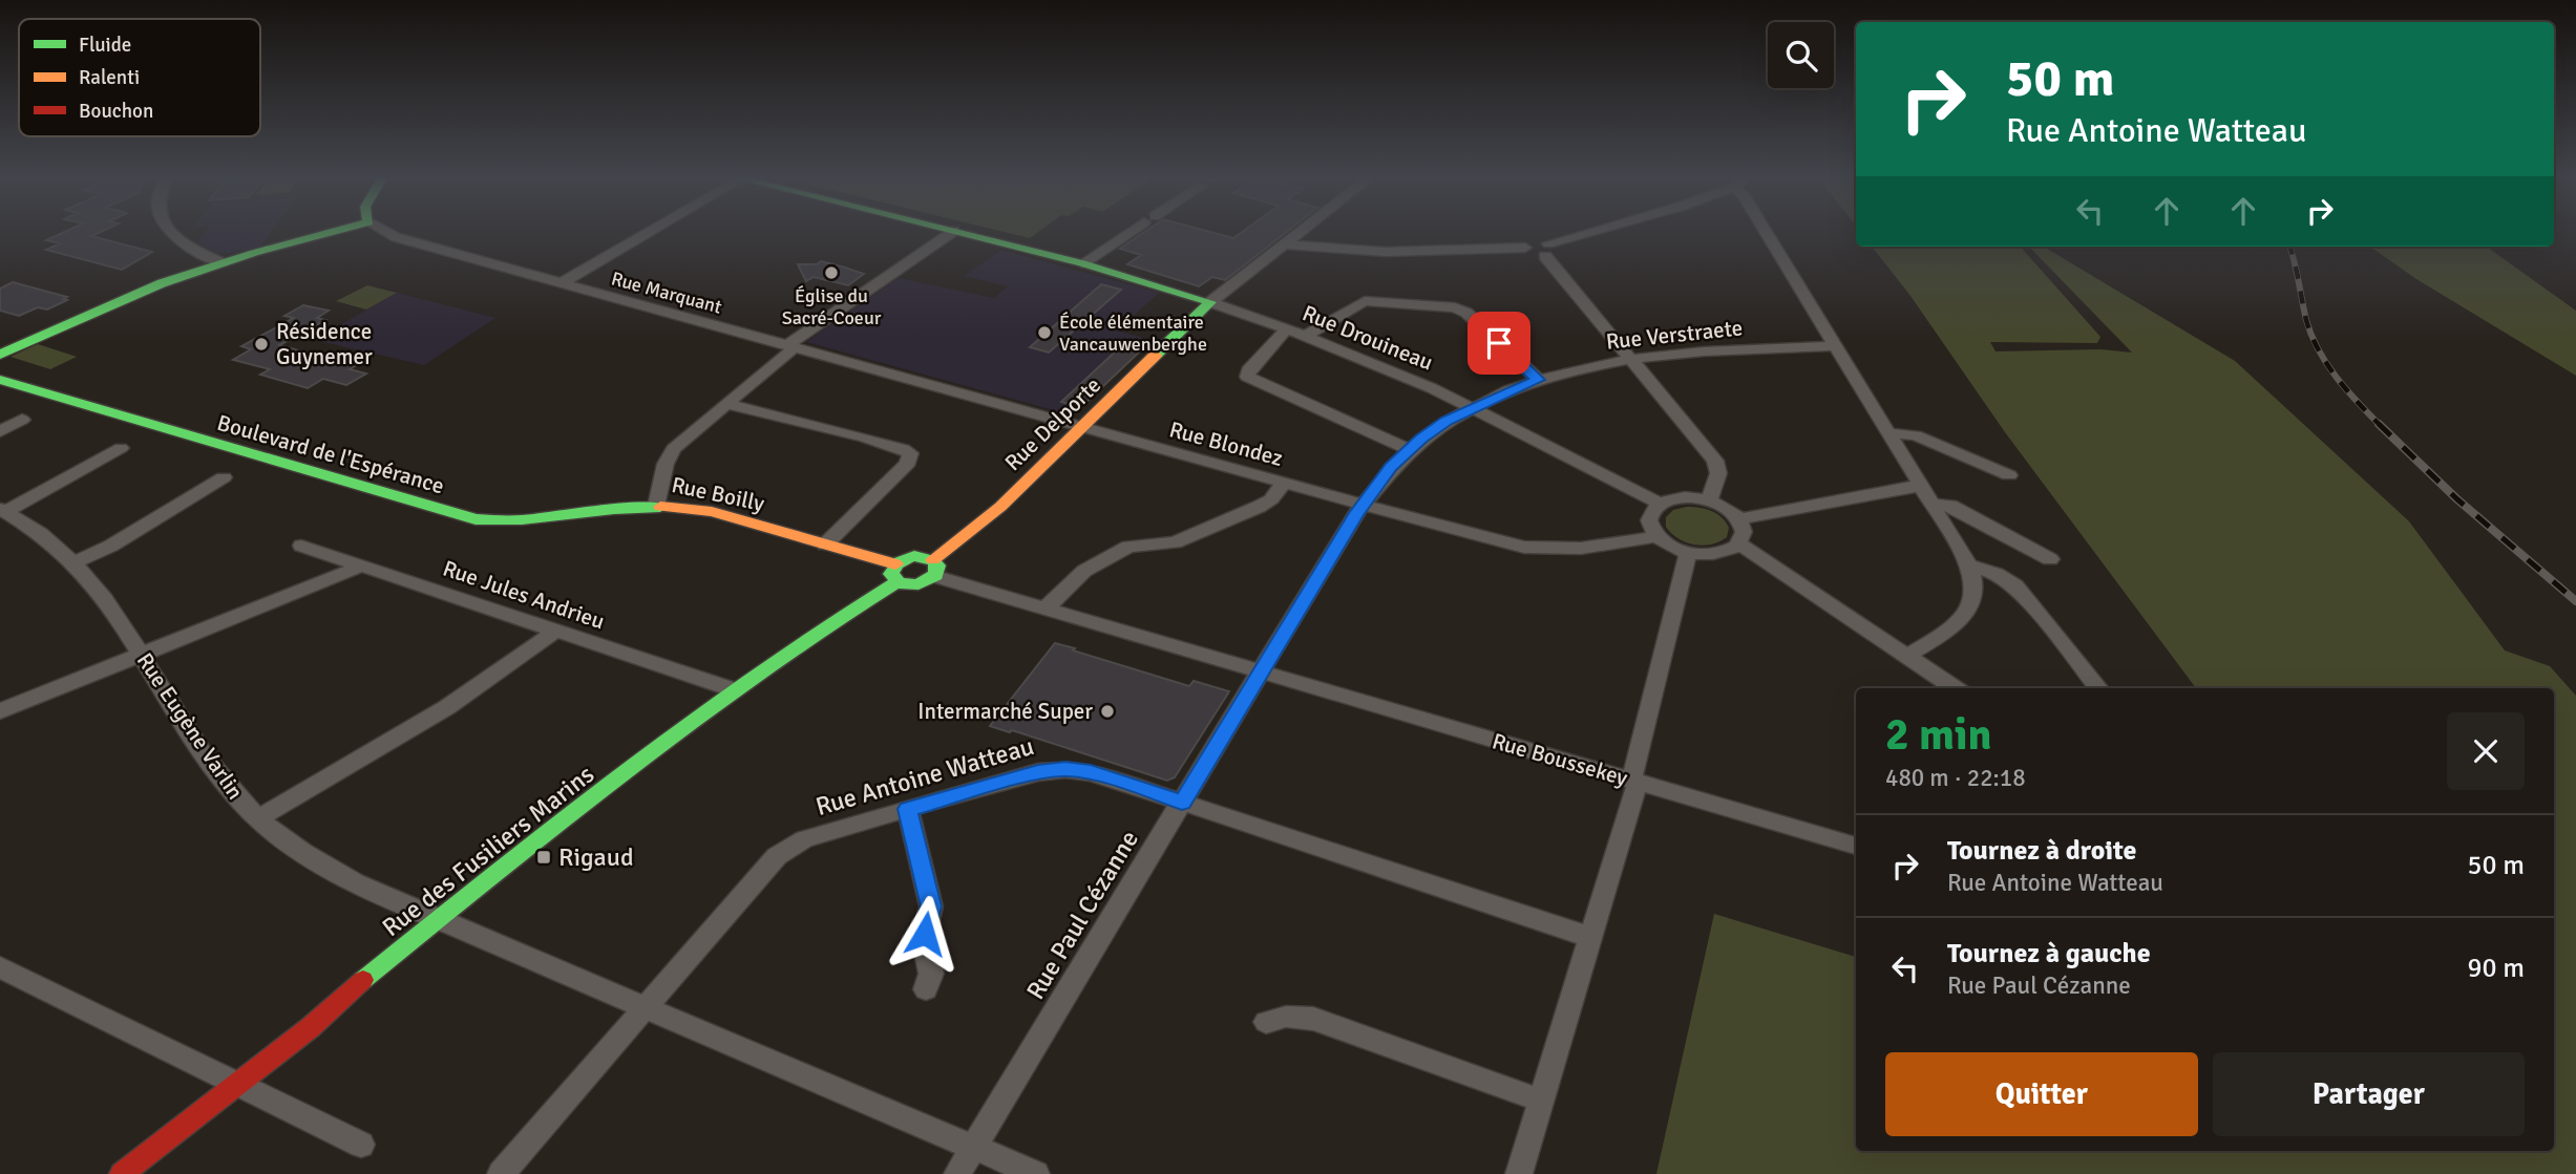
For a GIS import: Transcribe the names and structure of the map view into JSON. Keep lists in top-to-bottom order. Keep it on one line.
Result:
{"streets":{"street":["Rue Marquant","Rue Verstraete","Rue Drouineau","Rue Delporte","Rue Blondez","Boulevard de l'Espérance","Rue Boilly","Rue Jules Andrieu","Rue Eugène Varlin","Rue Boussekey","Rue Antoine Watteau","Rue des Fusiliers Marins","Rue Paul Cézanne"]},"crossings":[["Rue Marquant","Rue Blondez"],["Rue Marquant","Rue Boilly"],["Rue Verstraete","Rue Drouineau"],["Rue Verstraete","Rue Blondez"],["Rue Verstraete","Rue Boussekey"],["Rue Verstraete","Rue Paul Cézanne"],["Rue Drouineau","Rue Delporte"],["Rue Drouineau","Rue Blondez"],["Rue Delporte","Rue Blondez"],["Rue Blondez","Rue Boilly"],["Boulevard de l'Espérance","Rue Boilly"],["Rue Jules Andrieu","Rue des Fusiliers Marins"],["Rue Eugène Varlin","Rue Antoine Watteau"],["Rue Eugène Varlin","Rue des Fusiliers Marins"],["Rue Eugène Varlin","Rue Paul Cézanne"],["Rue Boussekey","Rue Paul Cézanne"],["Rue Antoine Watteau","Rue Paul Cézanne"]],"places":{"other":["Église du Sacré-Coeur","École élémentaire Vancauwenberghe","Résidence Guynemer","Intermarché Super"],"transit":["Rigaud"]},"legend":["Fluide","Ralenti","Bouchon"],"page":{"turn":["50 m","Rue Antoine Watteau"],"heading":["2 min","480 m · 22:18"],"list":[{"name":"Tournez à droite","note":"Rue Antoine Watteau","value":"50 m"},{"name":"Tournez à gauche","note":"Rue Paul Cézanne","value":"90 m"}],"buttons":["Quitter","Partager"]}}
